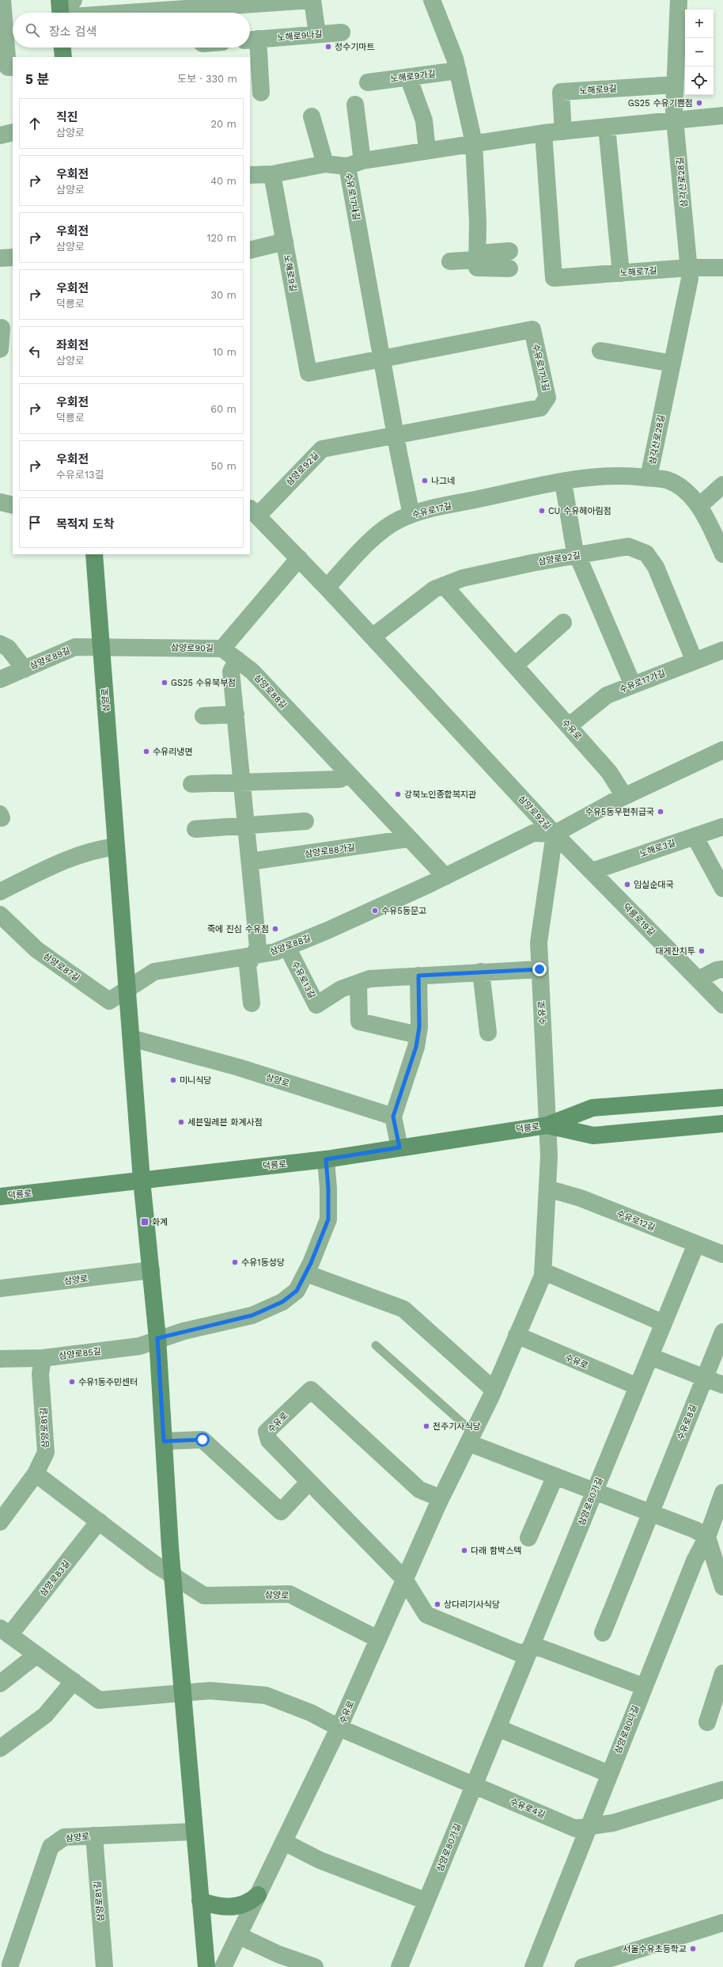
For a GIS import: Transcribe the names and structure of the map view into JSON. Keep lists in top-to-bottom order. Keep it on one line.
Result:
{"streets":{"main road":["삼양로","덕릉로"],"street":["노해로9나길","노해로9가길","노해로9길","삼각산로28길","수유로17나길","노해로7길","삼양로92길","수유로17길","삼양로90길","삼양로89길","수유로17가길","삼양로88길","수유로","노해로3길","삼양로88가길","덕릉로19길","삼양로87길","수유로13길","수유로12길","삼양로85길","수유로8길","삼양로81길","삼양로80가길","삼양로83길","삼양로80나길","수유로4길"]},"crossings":[["노해로9길","삼각산로28길"],["노해로9길","수유로17나길"],["삼각산로28길","노해로7길"],["삼각산로28길","수유로17길"],["수유로17나길","삼양로92길"],["수유로17나길","수유로17길"],["삼양로92길","수유로17길"],["삼양로92길","삼양로90길"],["삼양로92길","수유로17가길"],["삼양로92길","삼양로88길"],["삼양로92길","수유로"],["삼양로92길","덕릉로19길"],["삼양로90길","삼양로89길"],["삼양로90길","삼양로88길"],["삼양로90길","삼양로"],["삼양로89길","삼양로"],["수유로17가길","수유로"],["삼양로88길","삼양로"],["삼양로88길","수유로"],["삼양로88길","삼양로88가길"],["삼양로88길","덕릉로19길"],["삼양로88길","삼양로87길"],["삼양로88길","수유로13길"],["삼양로","수유로"],["삼양로","삼양로87길"],["삼양로","덕릉로"],["삼양로","삼양로85길"],["삼양로","삼양로81길"],["삼양로","삼양로83길"],["수유로","덕릉로19길"],["수유로","수유로13길"],["수유로","덕릉로"],["수유로","수유로12길"],["수유로","삼양로80가길"],["수유로","수유로4길"],["노해로3길","덕릉로19길"],["수유로12길","삼양로80가길"],["삼양로85길","삼양로81길"],["삼양로80가길","수유로4길"],["삼양로80나길","수유로4길"]],"places":{"other":["정수기마트","GS25 수유기쁨점","나그네","CU 수유헤아림점","GS25 수유북부점","수유리냉면","강북노인종합복지관","수유5동우편취급국","임실순대국","수유5동문고","죽에 진심 수유점","대게잔치투","미니식당","세븐일레븐 화계사점","수유1동성당","수유1동주민센터","전주기사식당","다래 함박스텍","상다리기사식당","서울수유초등학교"],"transit":["화계"]},"page":{"map_buttons":["+","−"],"search":"장소 검색","heading":["5 분","도보 · 330 m"],"list":[["직진","삼양로","20 m"],["우회전","삼양로","40 m"],["우회전","삼양로","120 m"],["우회전","덕릉로","30 m"],["좌회전","삼양로","10 m"],["우회전","덕릉로","60 m"],["우회전","수유로13길","50 m"],"목적지 도착"]}}
